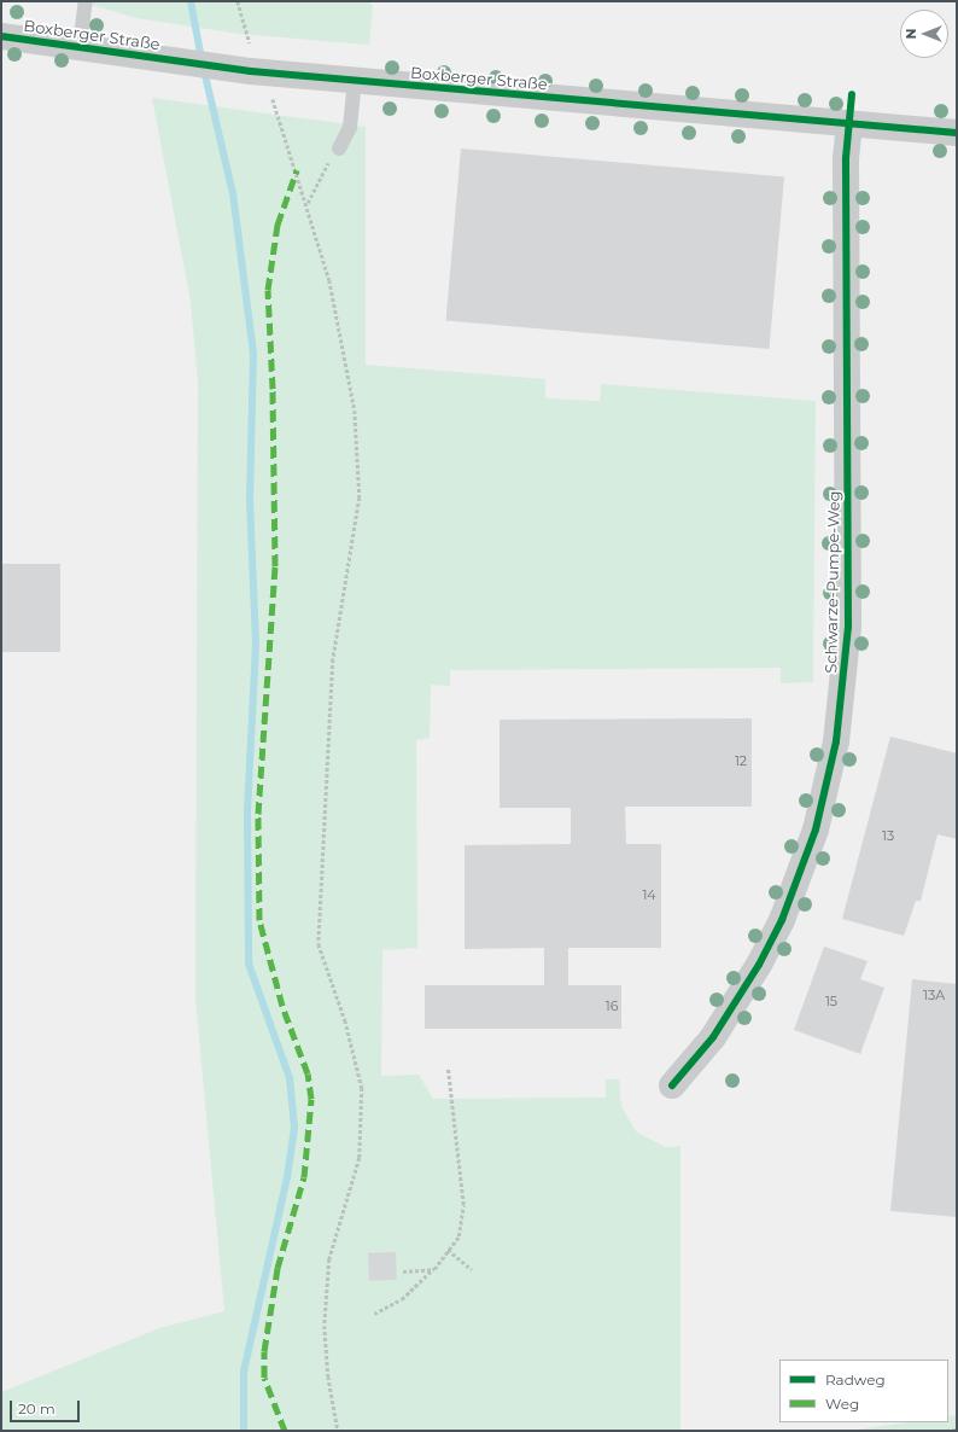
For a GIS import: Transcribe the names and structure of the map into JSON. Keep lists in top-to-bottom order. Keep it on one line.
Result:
{"streets":{"street":["Boxberger Straße","Schwarze-Pumpe-Weg"]},"crossings":[["Boxberger Straße","Schwarze-Pumpe-Weg"]],"house_numbers":["12","13","14","13A","15","16"],"legend":["Radweg","Weg"],"scale_bar":"20 m","north":"left"}
